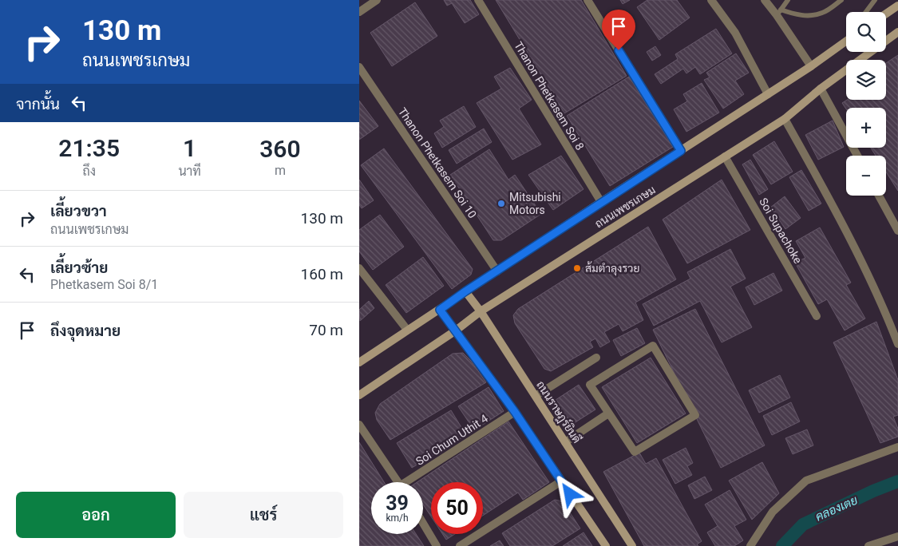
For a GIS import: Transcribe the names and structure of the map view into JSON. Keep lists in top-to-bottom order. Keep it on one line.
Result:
{"streets":{"main road":["ถนนเพชรเกษม","ถนนราษฎร์ยินดี"],"street":["Thanon Phetkasem Soi 8","Thanon Phetkasem Soi 10","Soi Supachoke","Soi Chum Uthit 4"]},"crossings":[["Thanon Phetkasem Soi 8","ถนนเพชรเกษม"],["Thanon Phetkasem Soi 10","ถนนเพชรเกษม"],["ถนนเพชรเกษม","Soi Supachoke"],["ถนนเพชรเกษม","ถนนราษฎร์ยินดี"]],"water":["คลองเตย"],"places":["Mitsubishi Motors","ส้มตำลุงรวย"],"page":{"turn":["130 m","ถนนเพชรเกษม"],"map_buttons":["+","−"],"then":"จากนั้น","eta":["21:35","ถึง","1","นาที","360","m"],"list":[{"name":"เลี้ยวขวา","note":"ถนนเพชรเกษม","value":"130 m"},{"name":"เลี้ยวซ้าย","note":"Phetkasem Soi 8/1","value":"160 m"},{"name":"ถึงจุดหมาย","value":"70 m"}],"speed":"39 km/h","limit":"50","buttons":["ออก","แชร์"]}}
